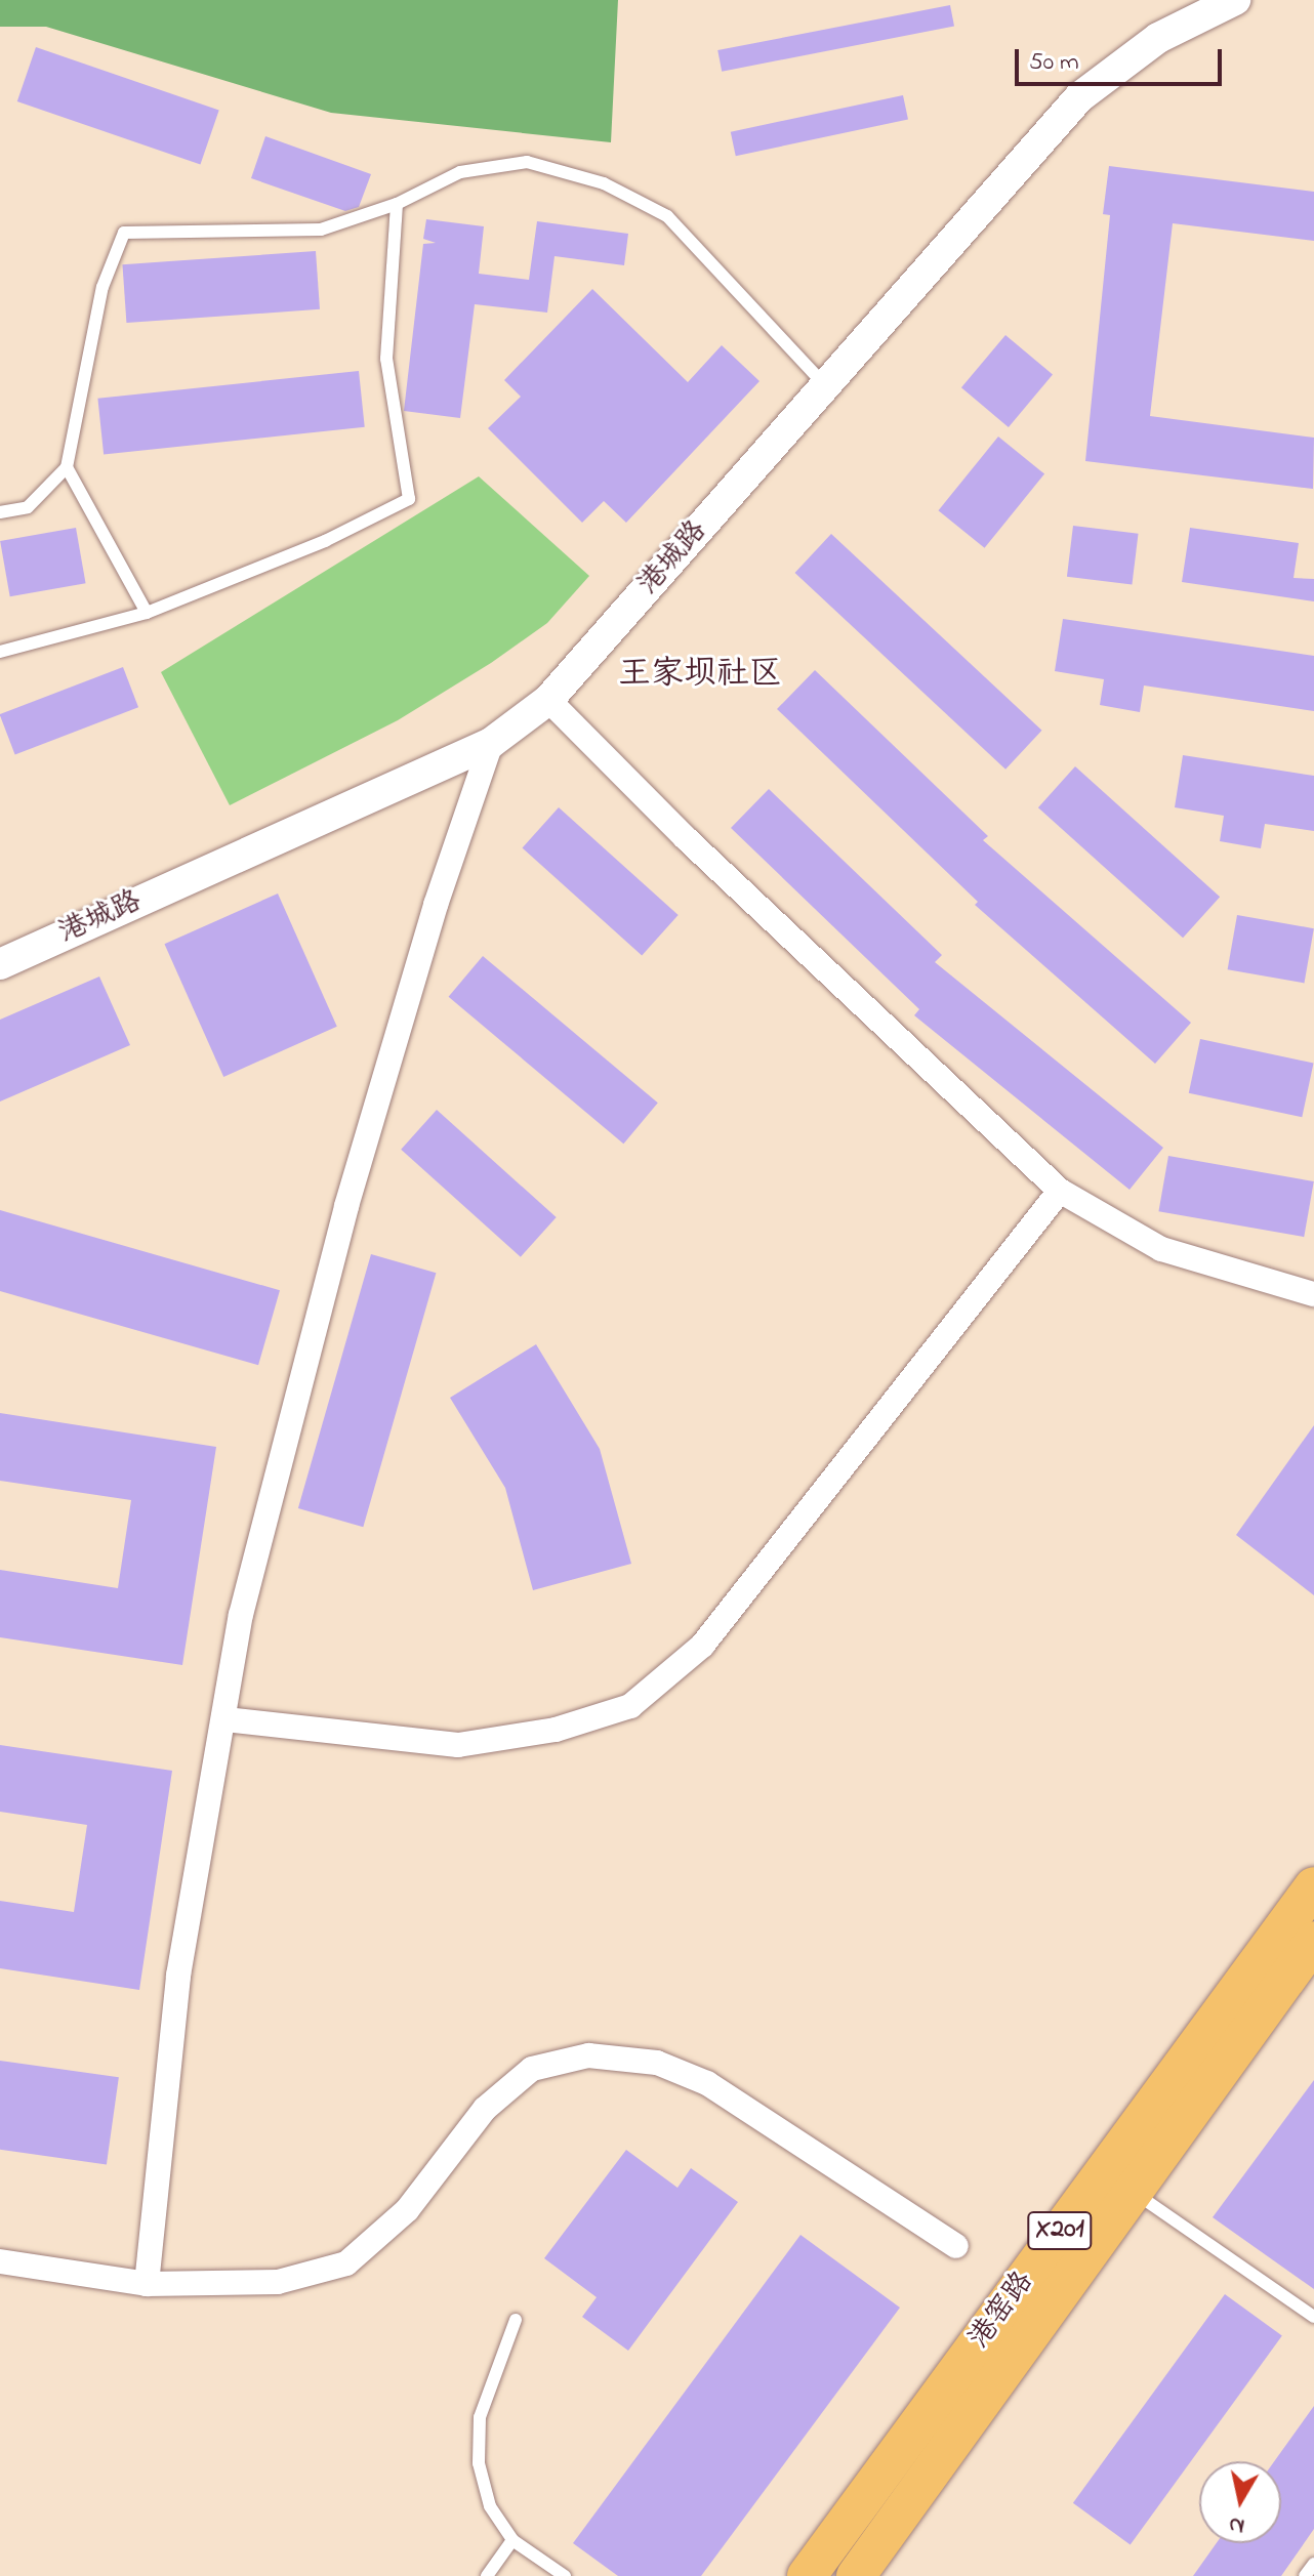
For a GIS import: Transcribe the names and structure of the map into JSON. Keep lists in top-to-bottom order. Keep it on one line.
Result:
{"streets":{"main road":["X201","港窑路"],"street":["港城路"]},"districts":["王家坝社区"],"scale_bar":"50 m","north":"bottom"}
